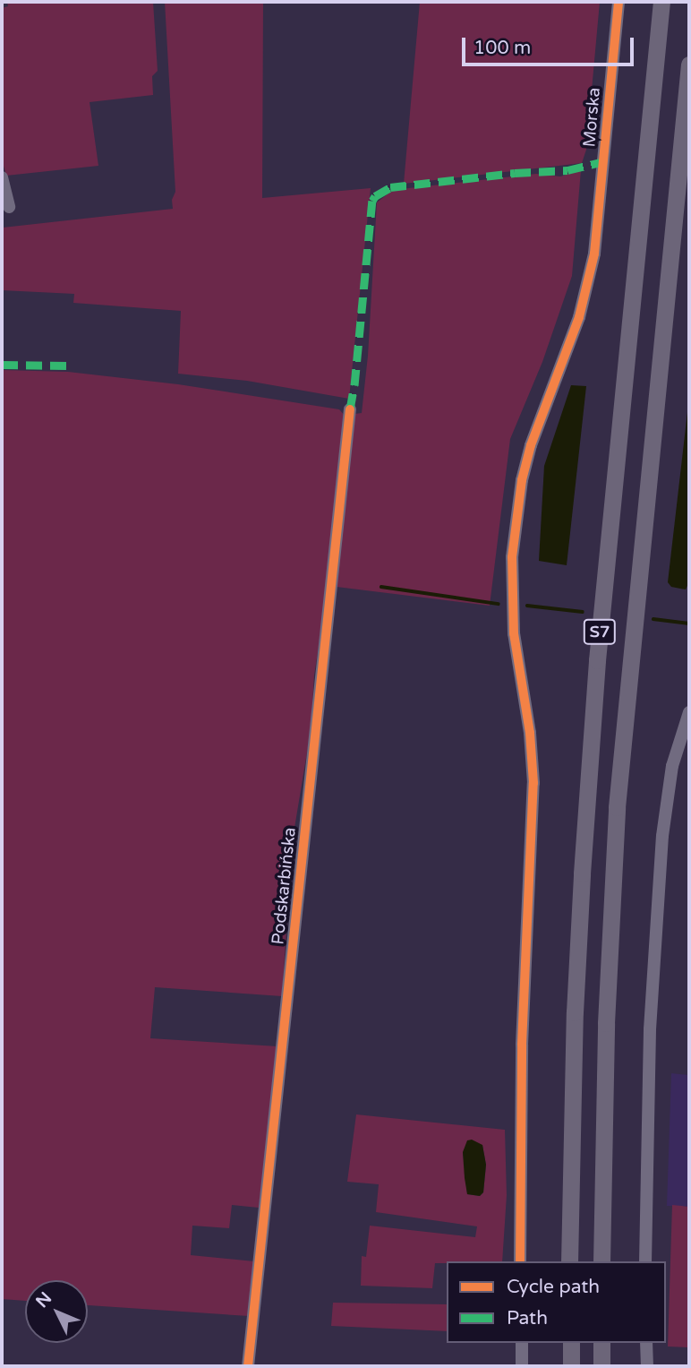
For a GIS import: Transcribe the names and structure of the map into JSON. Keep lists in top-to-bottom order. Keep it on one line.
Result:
{"streets":{"highway":["S7"],"street":["Morska","Podskarbińska"]},"legend":["Cycle path","Path"],"scale_bar":"100 m","north":"top left"}
